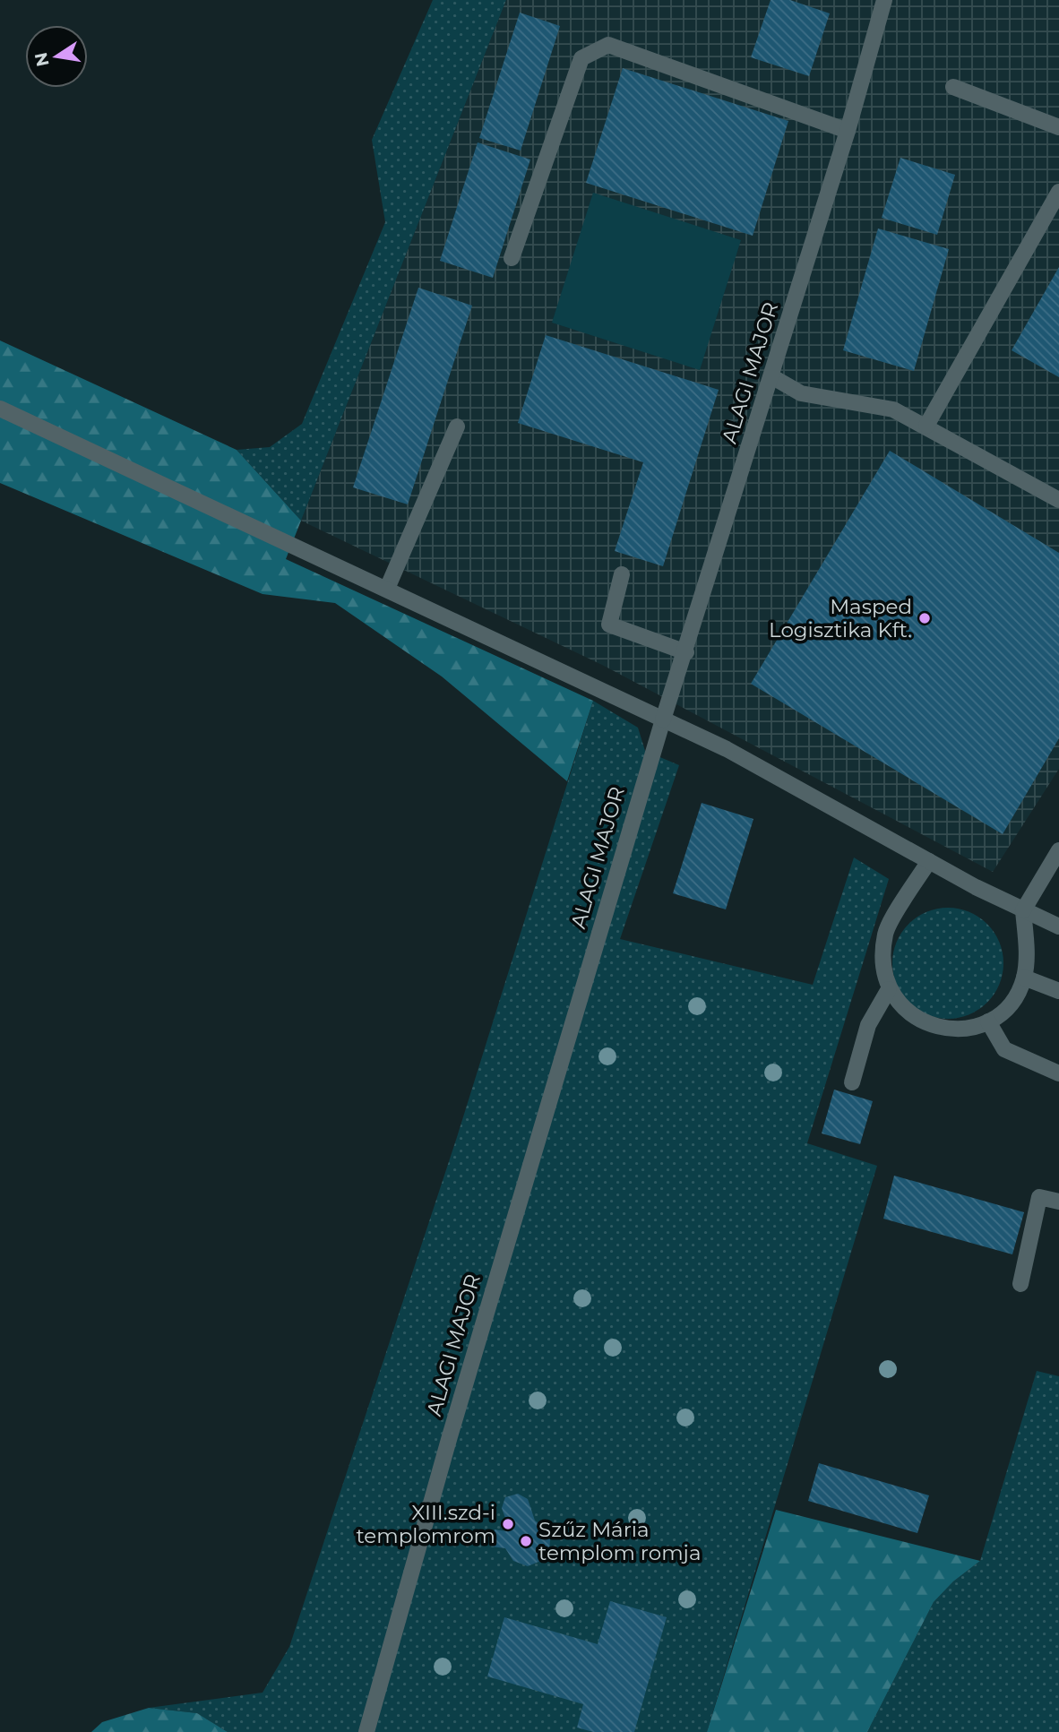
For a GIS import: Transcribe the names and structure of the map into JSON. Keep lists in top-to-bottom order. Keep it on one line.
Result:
{"streets":{"street":["ALAGI MAJOR"]},"places":["Masped Logisztika Kft.","XIII.szd-i templomrom","Szűz Mária templom romja"],"north":"left"}
